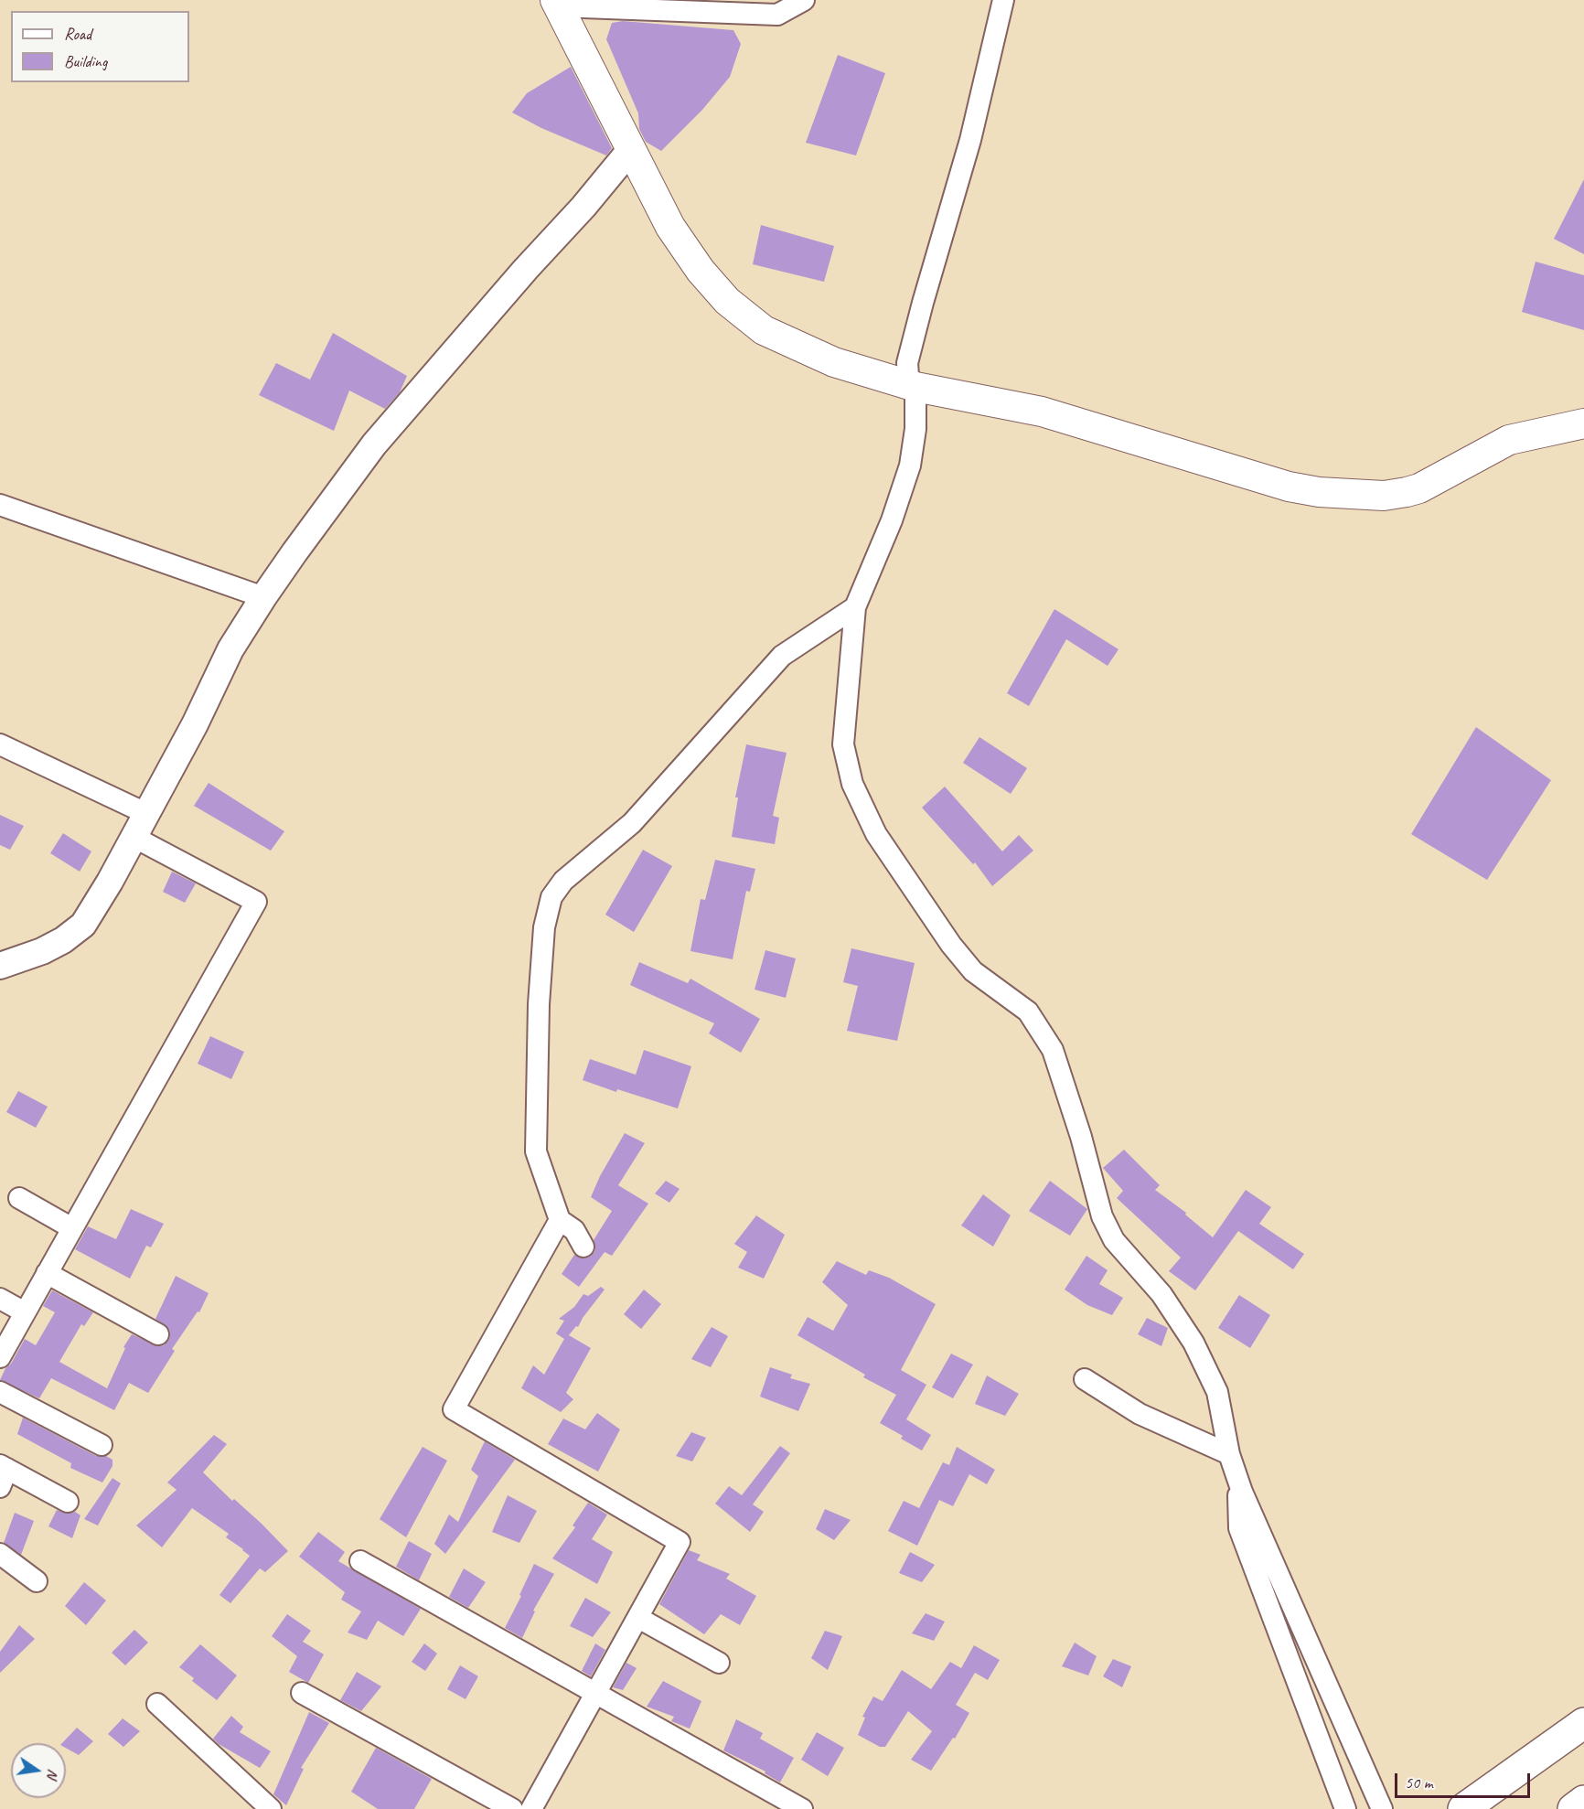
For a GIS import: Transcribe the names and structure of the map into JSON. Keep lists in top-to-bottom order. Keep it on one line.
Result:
{"legend":["Road","Building"],"scale_bar":"50 m","north":"right"}
